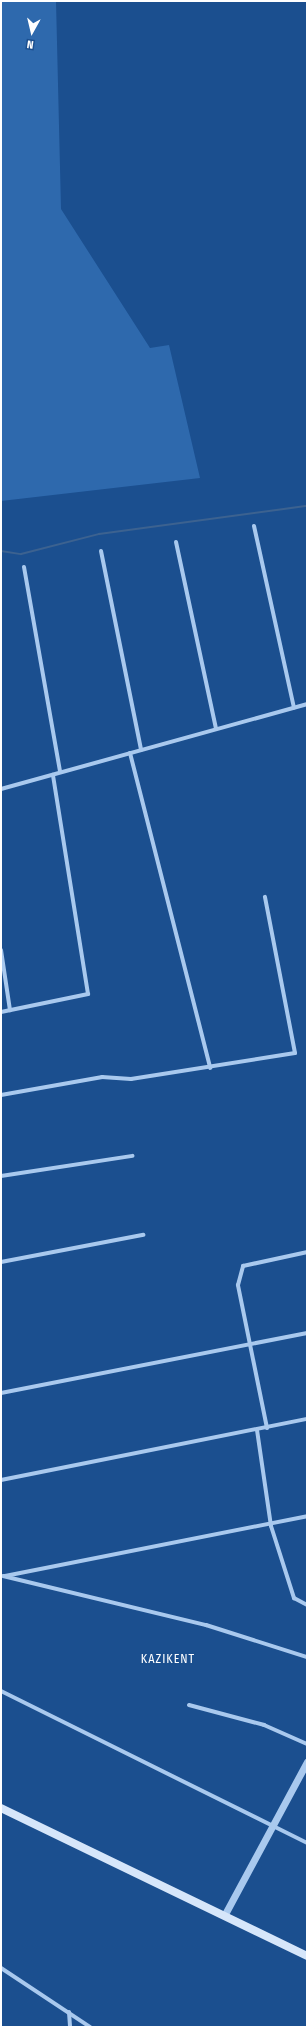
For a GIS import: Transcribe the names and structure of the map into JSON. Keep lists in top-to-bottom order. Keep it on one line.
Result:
{"districts":["KAZIKENT"],"north":"bottom"}
